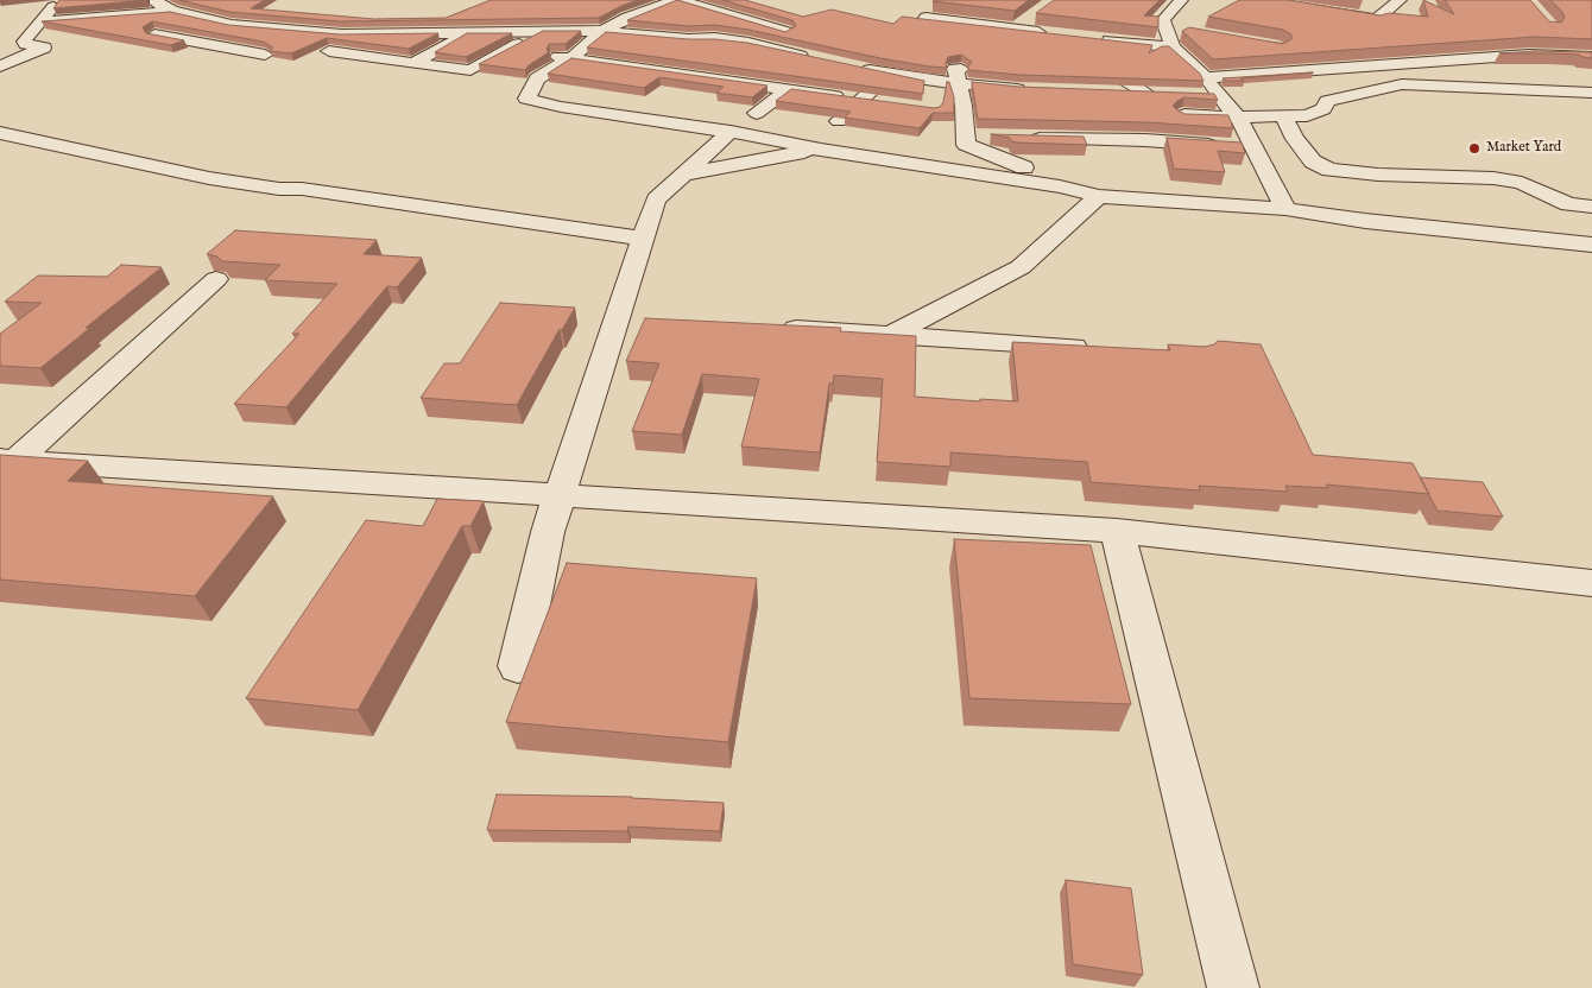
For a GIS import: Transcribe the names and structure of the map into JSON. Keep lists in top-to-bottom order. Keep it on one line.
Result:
{"places":["Market Yard"]}
